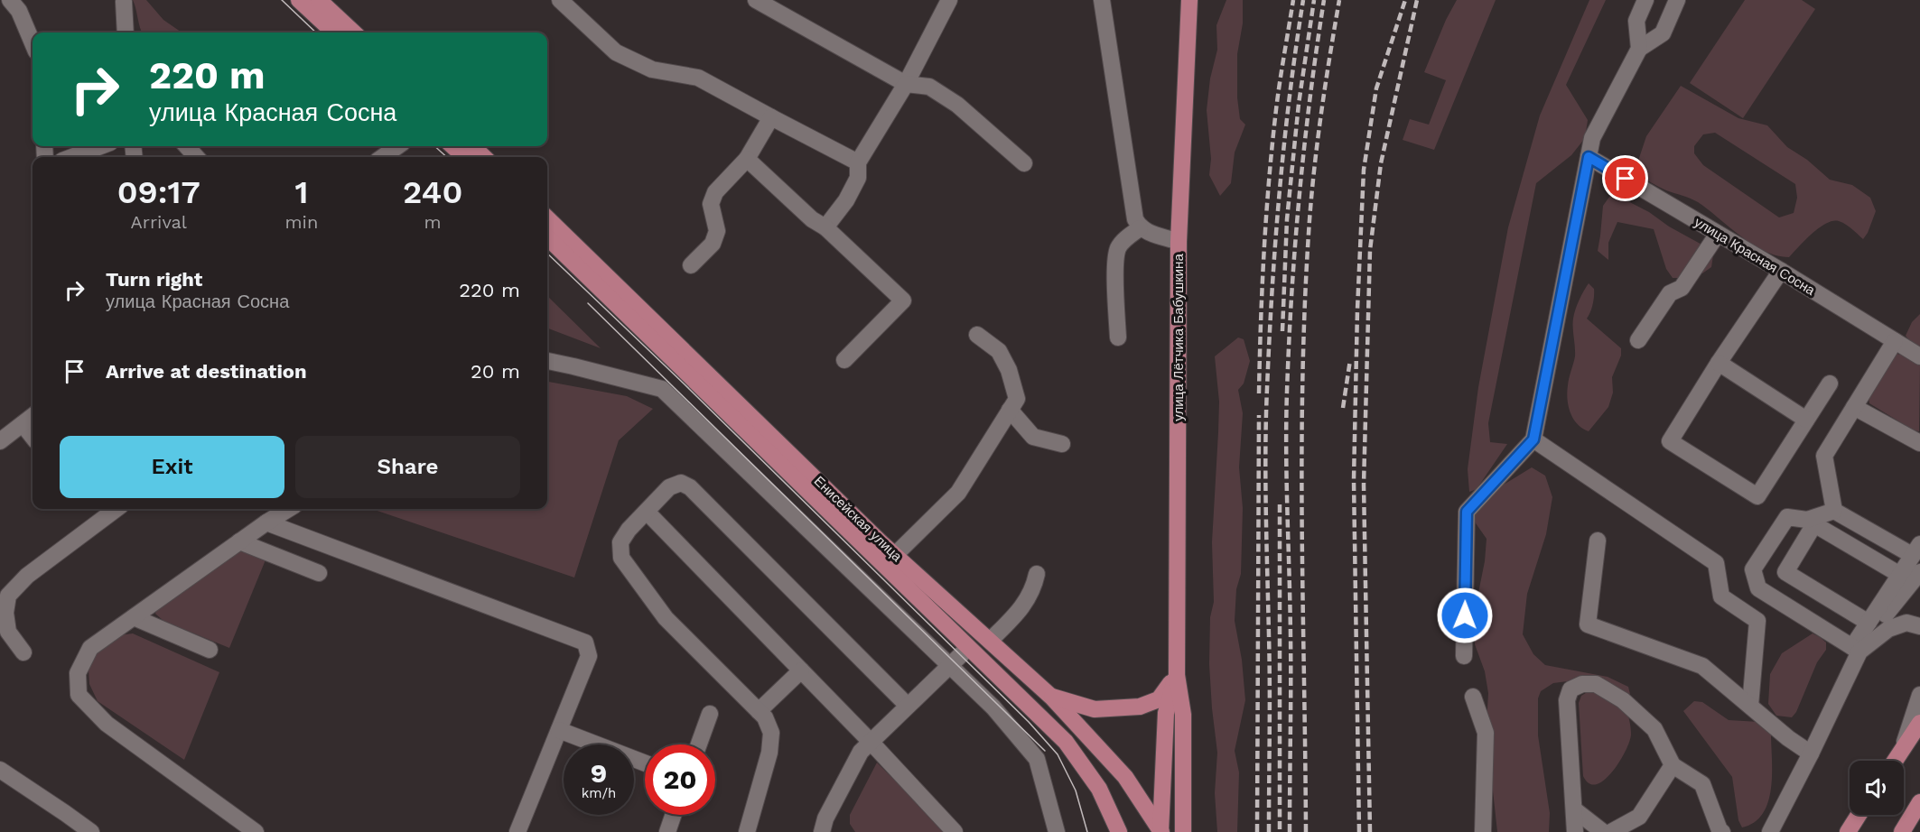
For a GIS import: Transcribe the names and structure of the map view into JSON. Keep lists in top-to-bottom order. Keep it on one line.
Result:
{"streets":{"main road":["улица Лётчика Бабушкина","Енисейская улица"],"street":["улица Красная Сосна"]},"crossings":[["улица Лётчика Бабушкина","Енисейская улица"]],"page":{"turn":["220 m","улица Красная Сосна"],"eta":["09:17","Arrival","1","min","240","m"],"list":[{"name":"Turn right","note":"улица Красная Сосна","value":"220 m"},{"name":"Arrive at destination","value":"20 m"}],"buttons":["Exit","Share"],"speed":"9 km/h","limit":"20"}}
